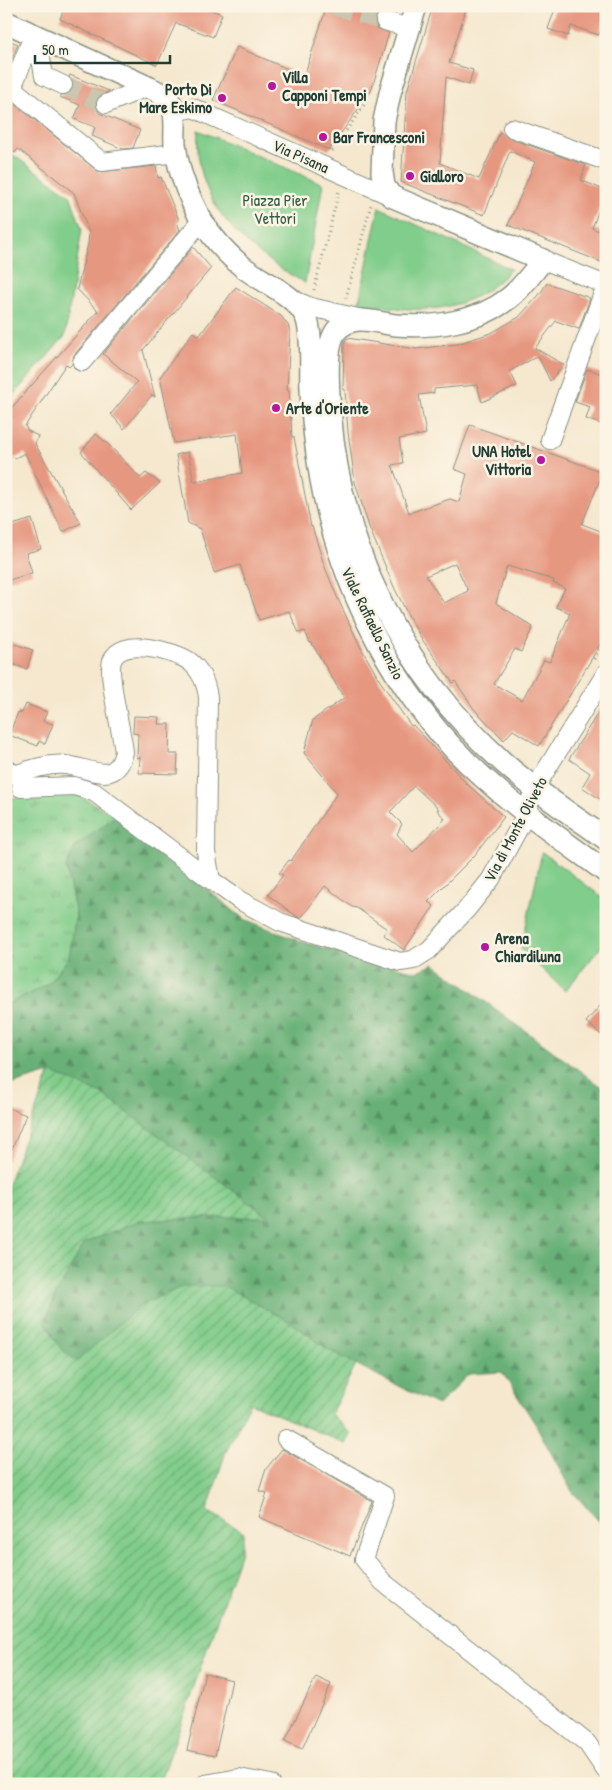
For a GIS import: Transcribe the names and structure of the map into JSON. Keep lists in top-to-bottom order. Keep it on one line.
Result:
{"streets":{"main road":["Via Pisana","Viale Raffaello Sanzio"],"street":["Via di Monte Oliveto"]},"crossings":[["Viale Raffaello Sanzio","Via di Monte Oliveto"]],"parks":["Piazza Pier Vettori"],"places":["Villa Capponi Tempi","Porto Di Mare Eskimo","Bar Francesconi","Gialloro","Arte d'Oriente","UNA Hotel Vittoria","Arena Chiardiluna"],"scale_bar":"50 m"}
